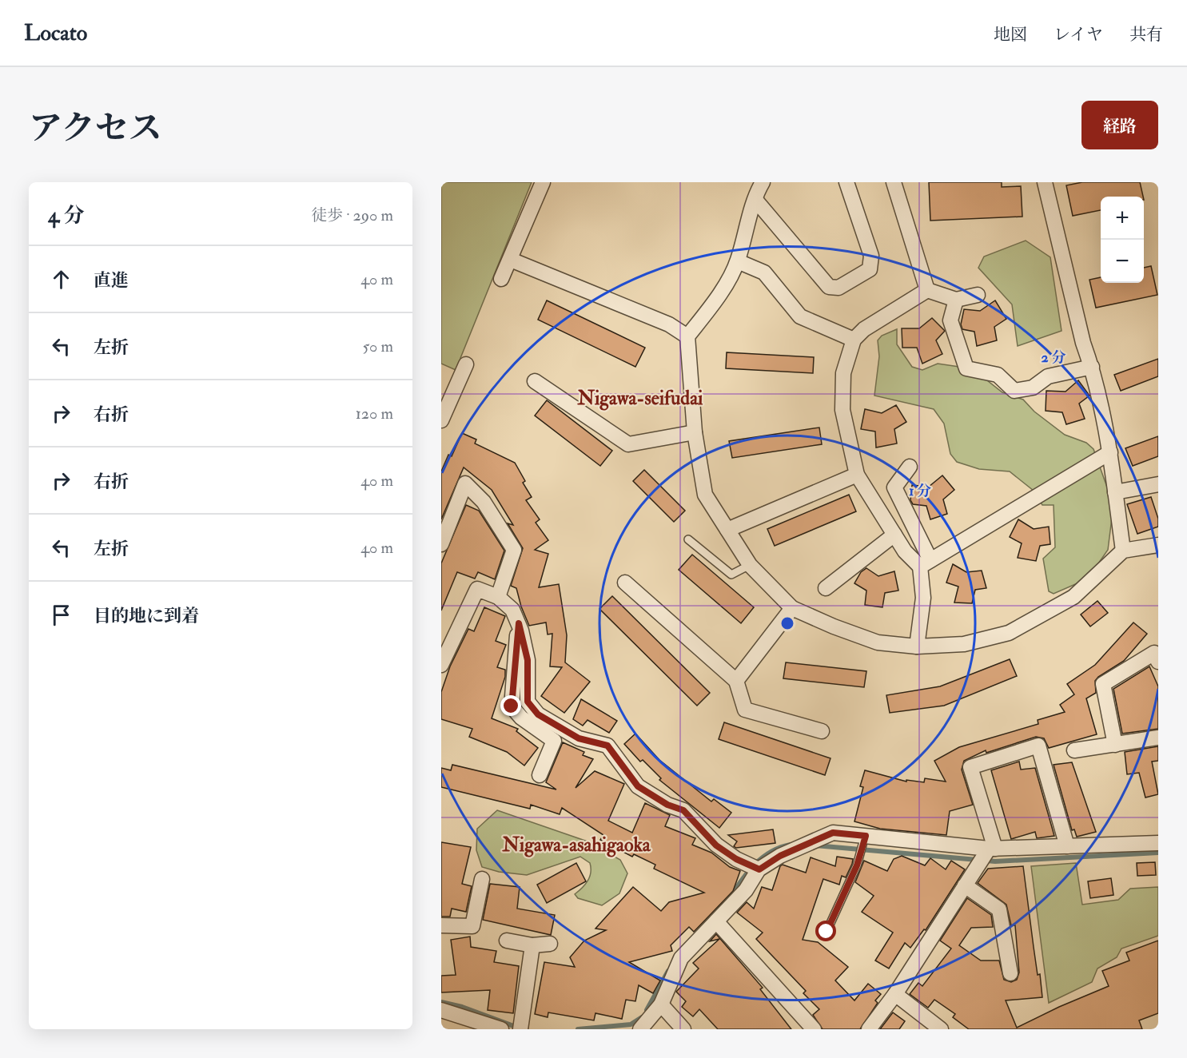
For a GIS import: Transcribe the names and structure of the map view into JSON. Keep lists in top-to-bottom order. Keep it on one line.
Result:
{"districts":["Nigawa-seifudai","Nigawa-asahigaoka"],"page":{"header":"Locato","nav":["地図","レイヤ","共有"],"title":"アクセス","buttons":"経路","heading":["4 分","徒歩 · 290 m"],"map_buttons":["+","−"],"list":[["直進","40 m"],["左折","50 m"],["右折","120 m"],["右折","40 m"],["左折","40 m"],"目的地に到着"]},"rings":["2 分","1 分"]}
